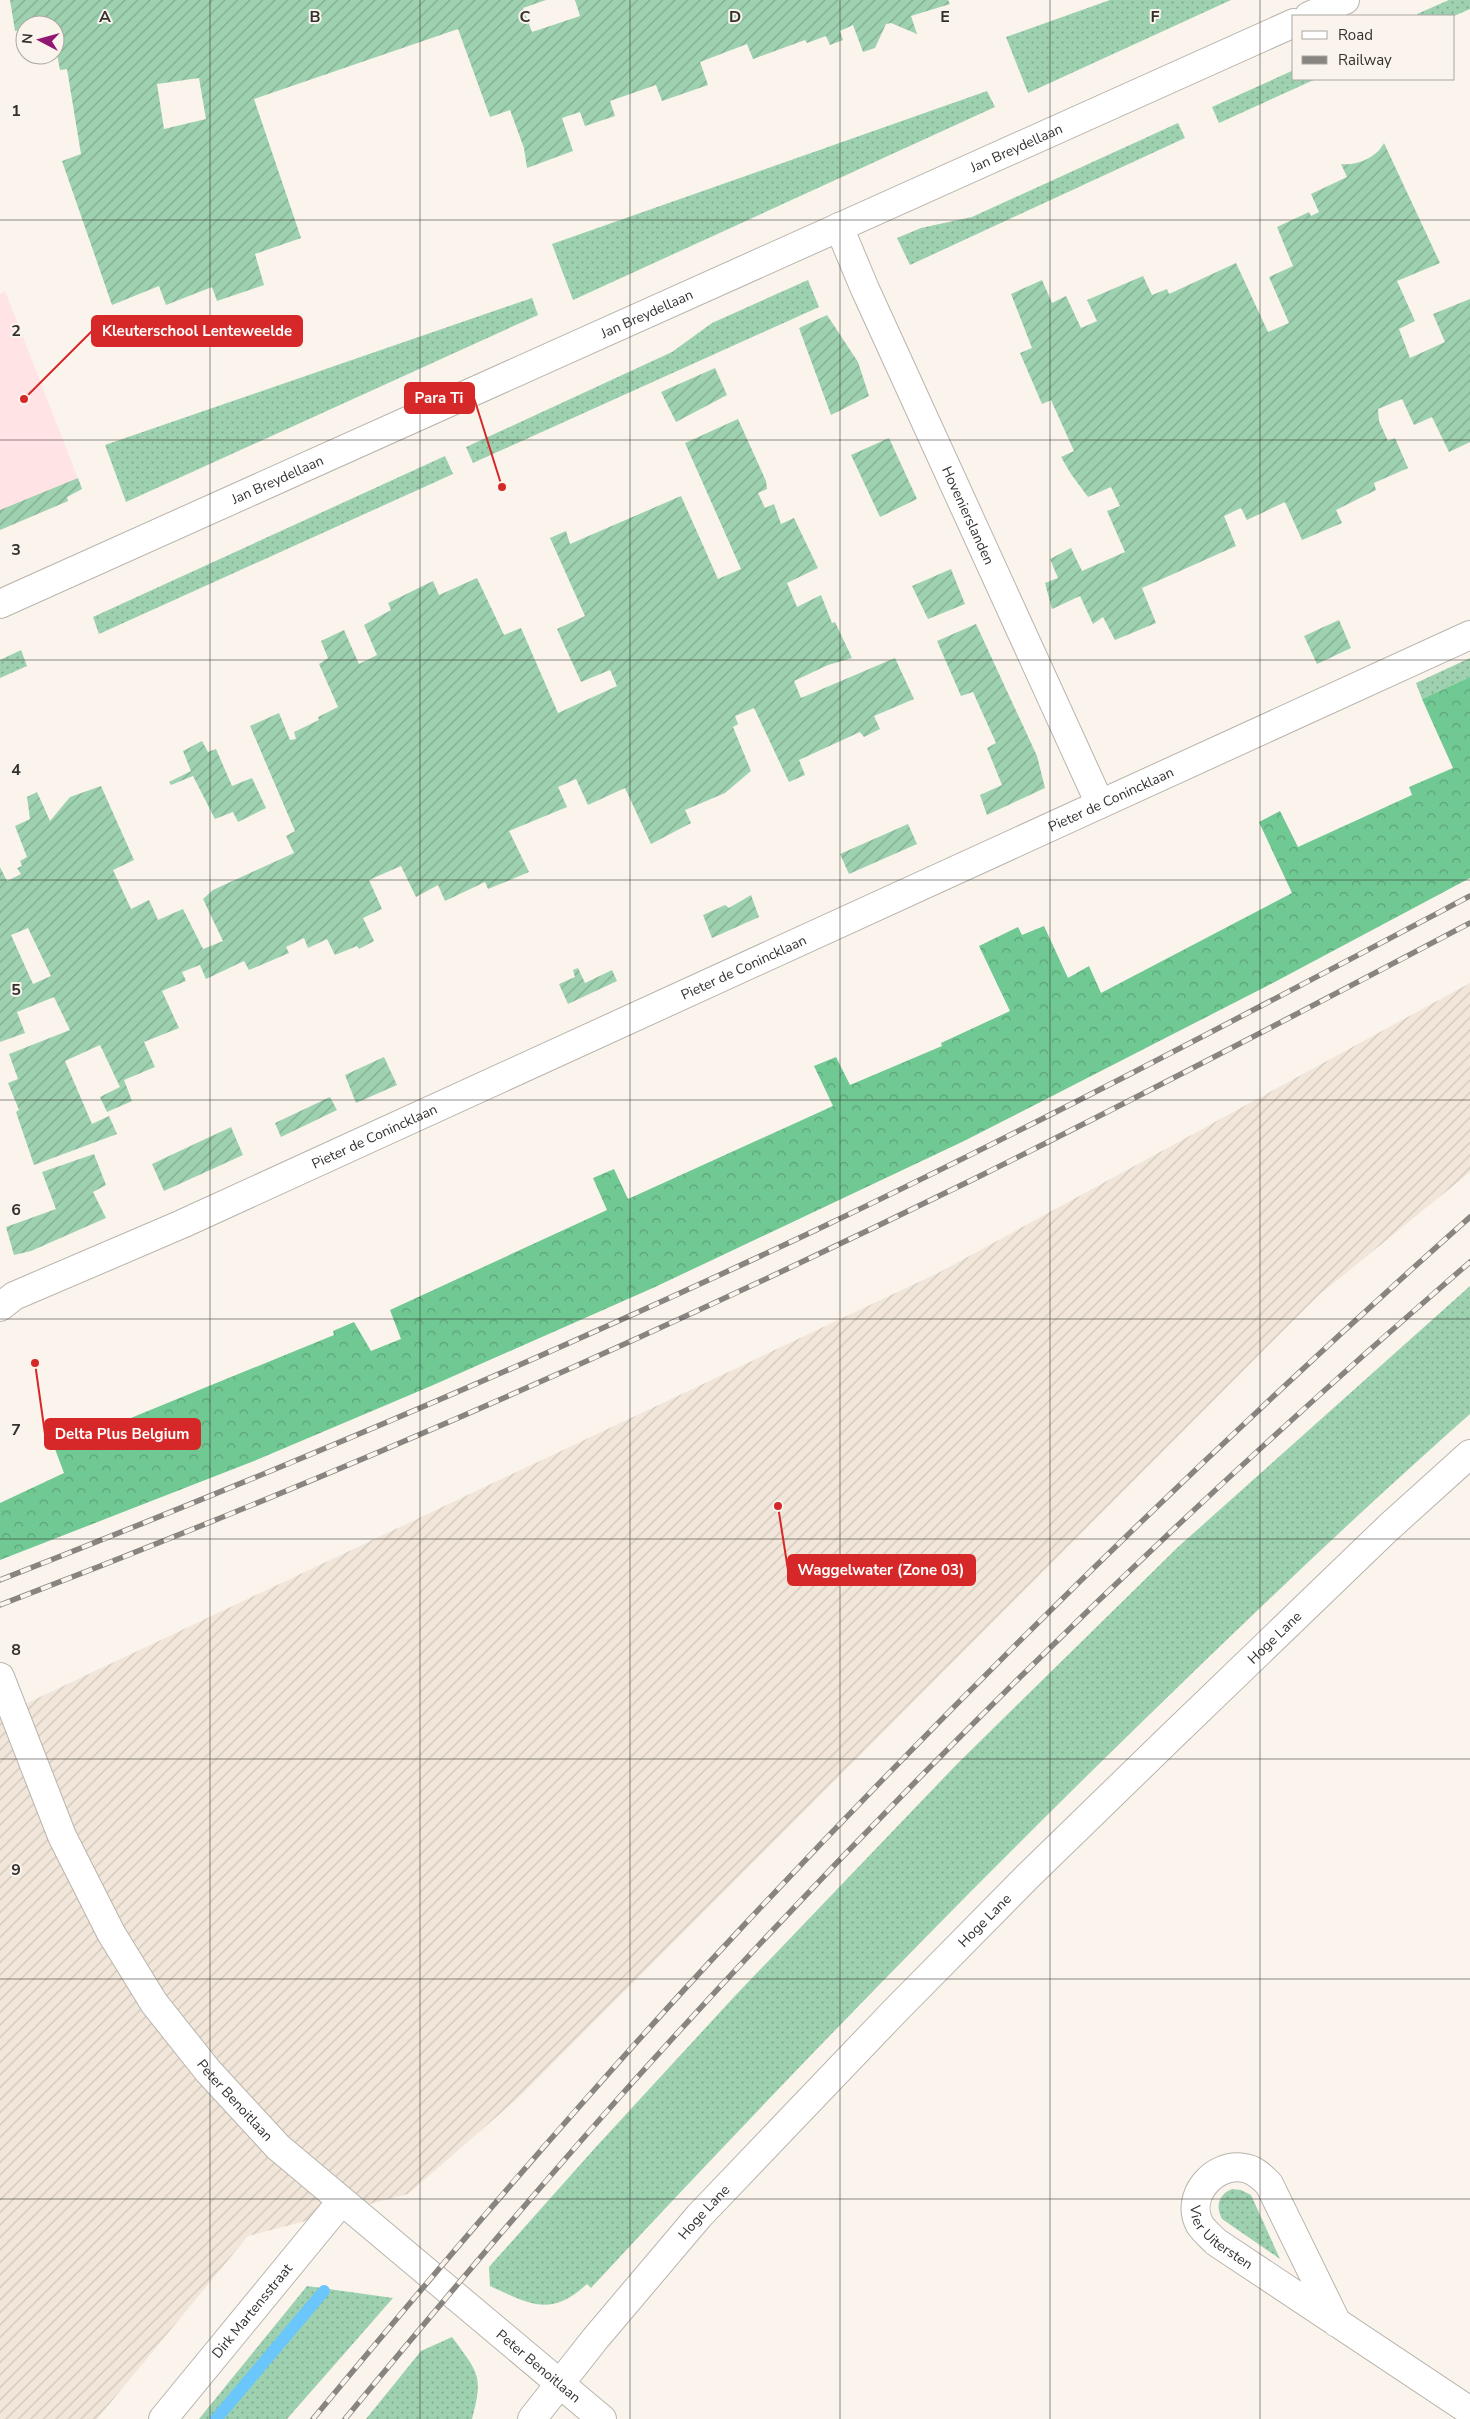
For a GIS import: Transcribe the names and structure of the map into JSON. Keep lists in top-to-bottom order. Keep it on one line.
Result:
{"streets":{"street":["Jan Breydellaan","Hovenierslanden","Pieter de Conincklaan","Hoge Lane","Peter Benoitlaan","Vier Uitersten","Dirk Martensstraat"]},"crossings":[["Jan Breydellaan","Hovenierslanden"],["Hovenierslanden","Pieter de Conincklaan"],["Hoge Lane","Peter Benoitlaan"],["Peter Benoitlaan","Dirk Martensstraat"]],"places":["Kleuterschool Lenteweelde","Para Ti","Delta Plus Belgium","Waggelwater (Zone 03)"],"legend":["Road","Railway"],"north":"left","grid":{"columns":["A","B","C","D","E","F"],"rows":["1","2","3","4","5","6","7","8","9"]}}
